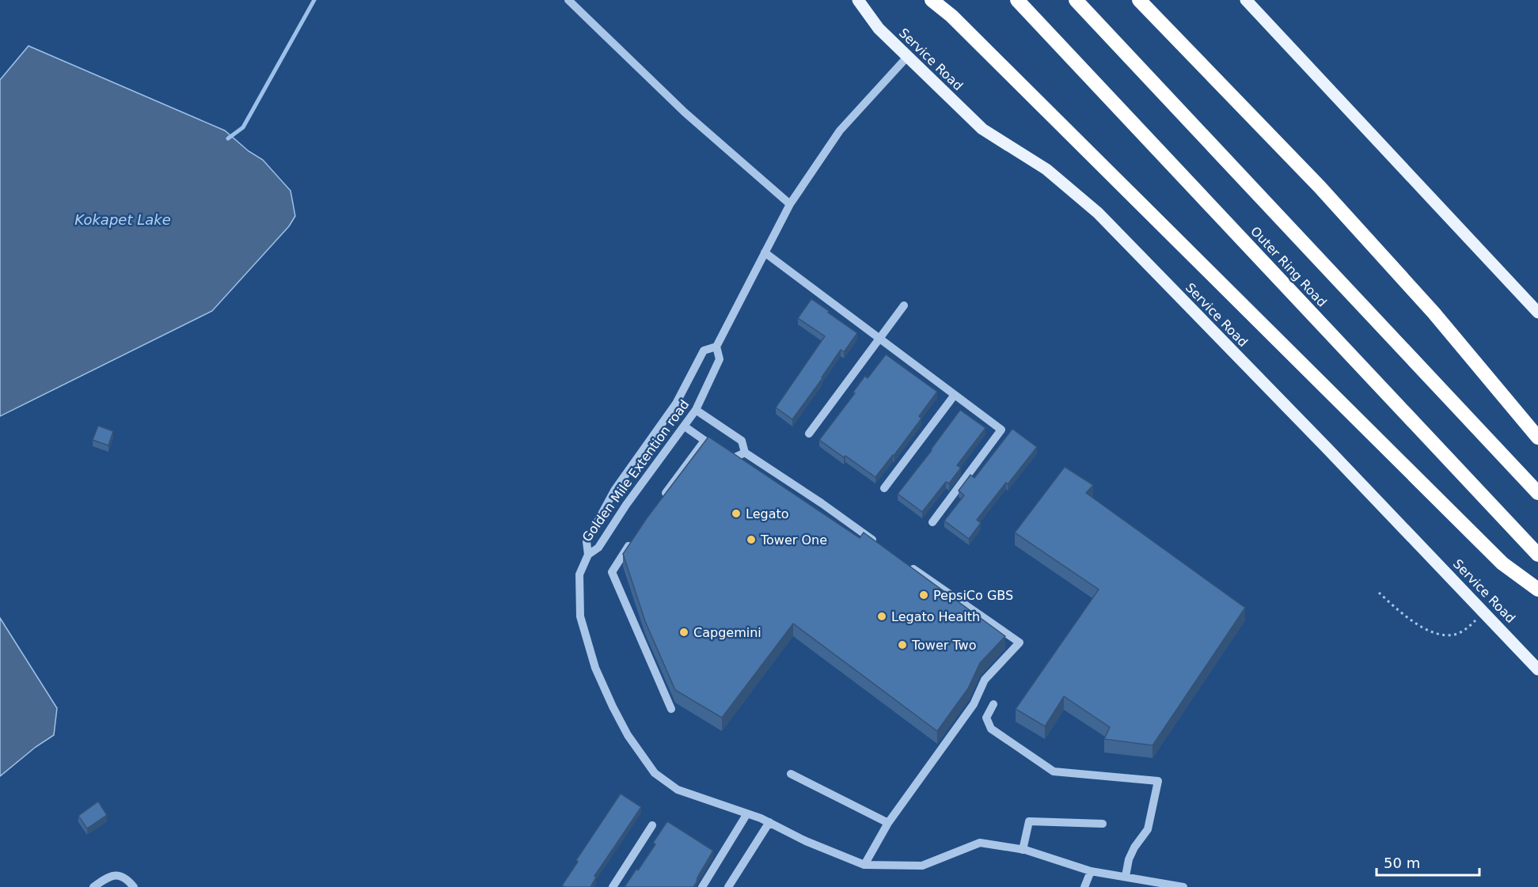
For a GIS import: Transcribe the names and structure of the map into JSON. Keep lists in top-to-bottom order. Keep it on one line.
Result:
{"streets":{"highway":["Outer Ring Road"],"main road":["Service Road"],"street":["Golden Mile Extention road"]},"crossings":[["Service Road","Golden Mile Extention road"]],"water":["Kokapet Lake"],"places":["Legato","Tower One","PepsiCo GBS","Legato Health","Capgemini","Tower Two"],"scale_bar":"50 m"}
